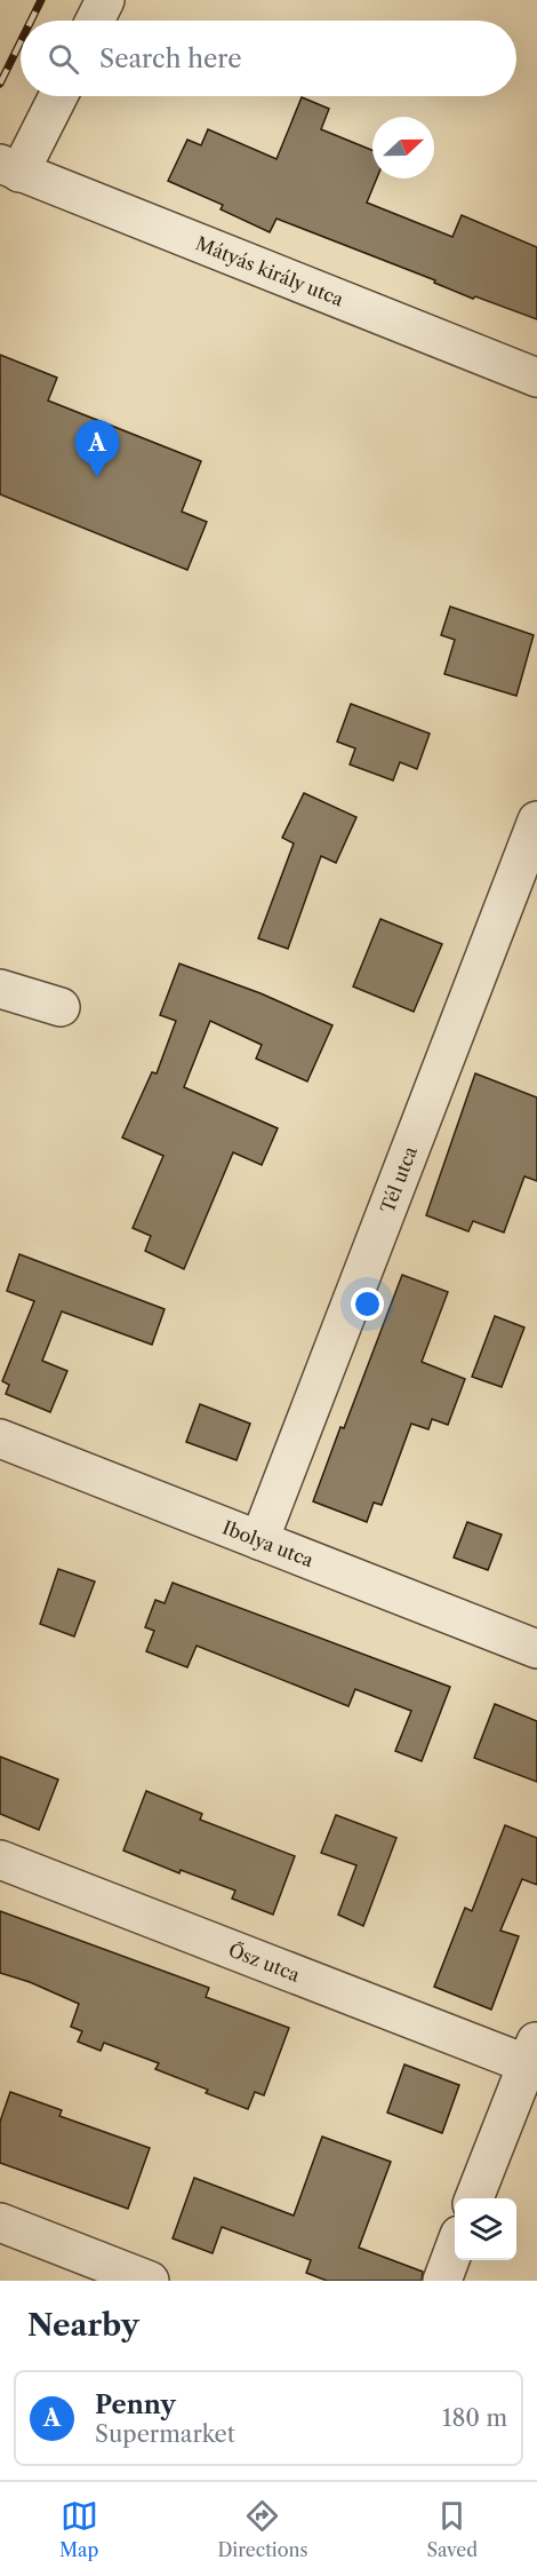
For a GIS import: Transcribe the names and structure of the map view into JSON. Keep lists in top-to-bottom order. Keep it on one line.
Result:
{"streets":{"street":["Mátyás király utca","Tél utca","Ibolya utca","Ősz utca"]},"crossings":[["Tél utca","Ibolya utca"]],"north":"right","page":{"search":"Search here","pins":"A","heading":"Nearby","list":[{"mark":"A","name":"Penny","note":"Supermarket","value":"180 m"}],"nav":["Map","Directions","Saved"]}}
